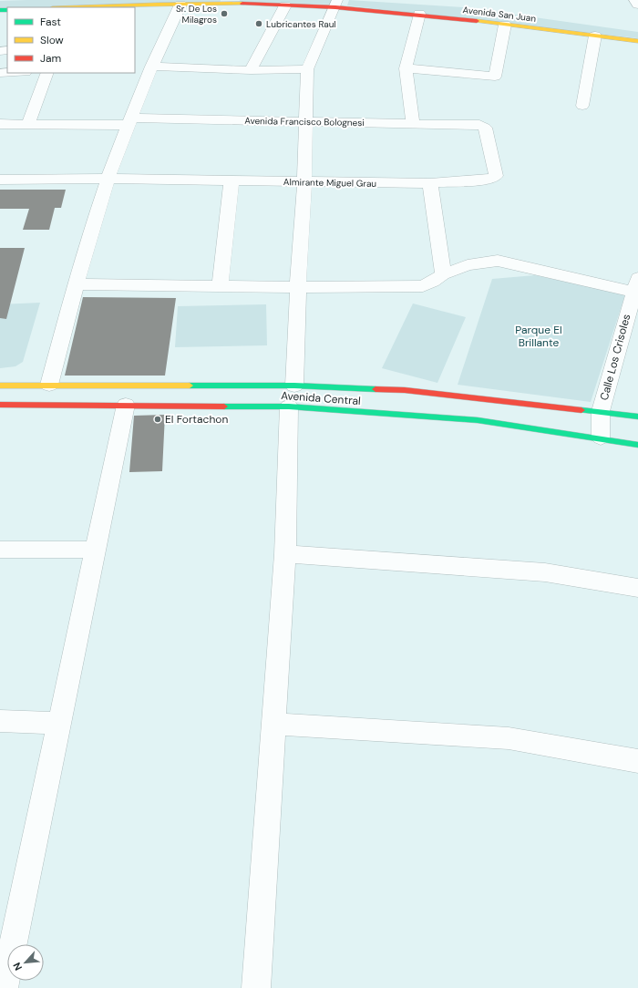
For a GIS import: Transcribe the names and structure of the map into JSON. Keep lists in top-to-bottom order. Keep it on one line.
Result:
{"streets":{"main road":["Avenida San Juan","Avenida Central"],"street":["Avenida Francisco Bolognesi","Almirante Miguel Grau","Calle Los Crisoles"]},"crossings":[["Avenida Francisco Bolognesi","Almirante Miguel Grau"],["Calle Los Crisoles","Avenida Central"]],"parks":["Parque El Brillante"],"places":["Sr. De Los Milagros","Lubricantes Raul","El Fortachon"],"legend":["Fast","Slow","Jam"],"north":"bottom left"}
